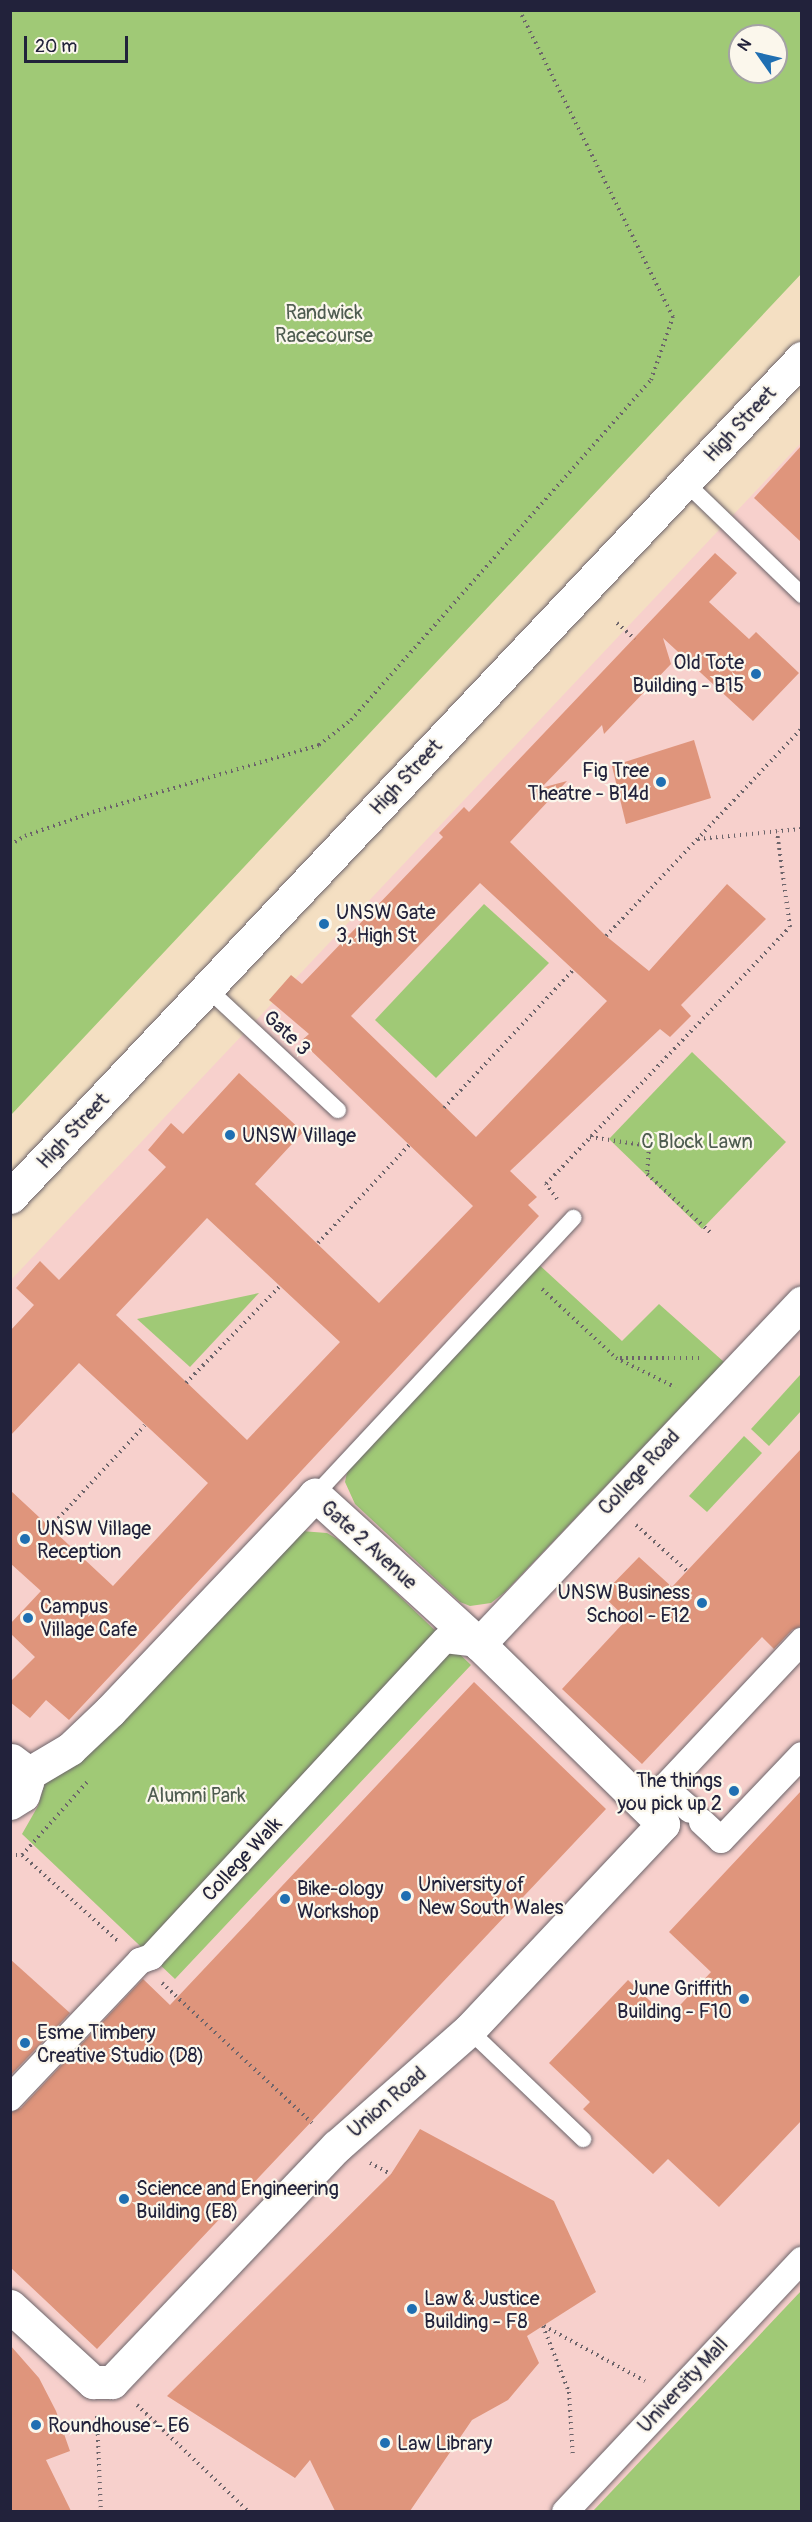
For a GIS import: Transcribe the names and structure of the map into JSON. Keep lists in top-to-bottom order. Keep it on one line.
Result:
{"streets":{"street":["High Street","College Road","Gate 2 Avenue","College Walk","Union Road","University Mall"],"lane":["Gate 3"]},"crossings":[["High Street","Gate 3"],["College Road","Gate 2 Avenue"],["College Road","College Walk"],["Gate 2 Avenue","College Walk"],["Gate 2 Avenue","Union Road"]],"parks":["Randwick Racecourse","C Block Lawn","Alumni Park"],"places":["Old Tote Building - B15","Fig Tree Theatre - B14d","UNSW Gate 3, High St","UNSW Village","UNSW Village Reception","UNSW Business School - E12","Campus Village Cafe","The things you pick up 2","University of New South Wales","Bike-ology Workshop","June Griffith Building - F10","Esme Timbery Creative Studio (D8)","Science and Engineering Building (E8)","Law & Justice Building - F8","Roundhouse - E6","Law Library"],"scale_bar":"20 m","north":"top left"}
